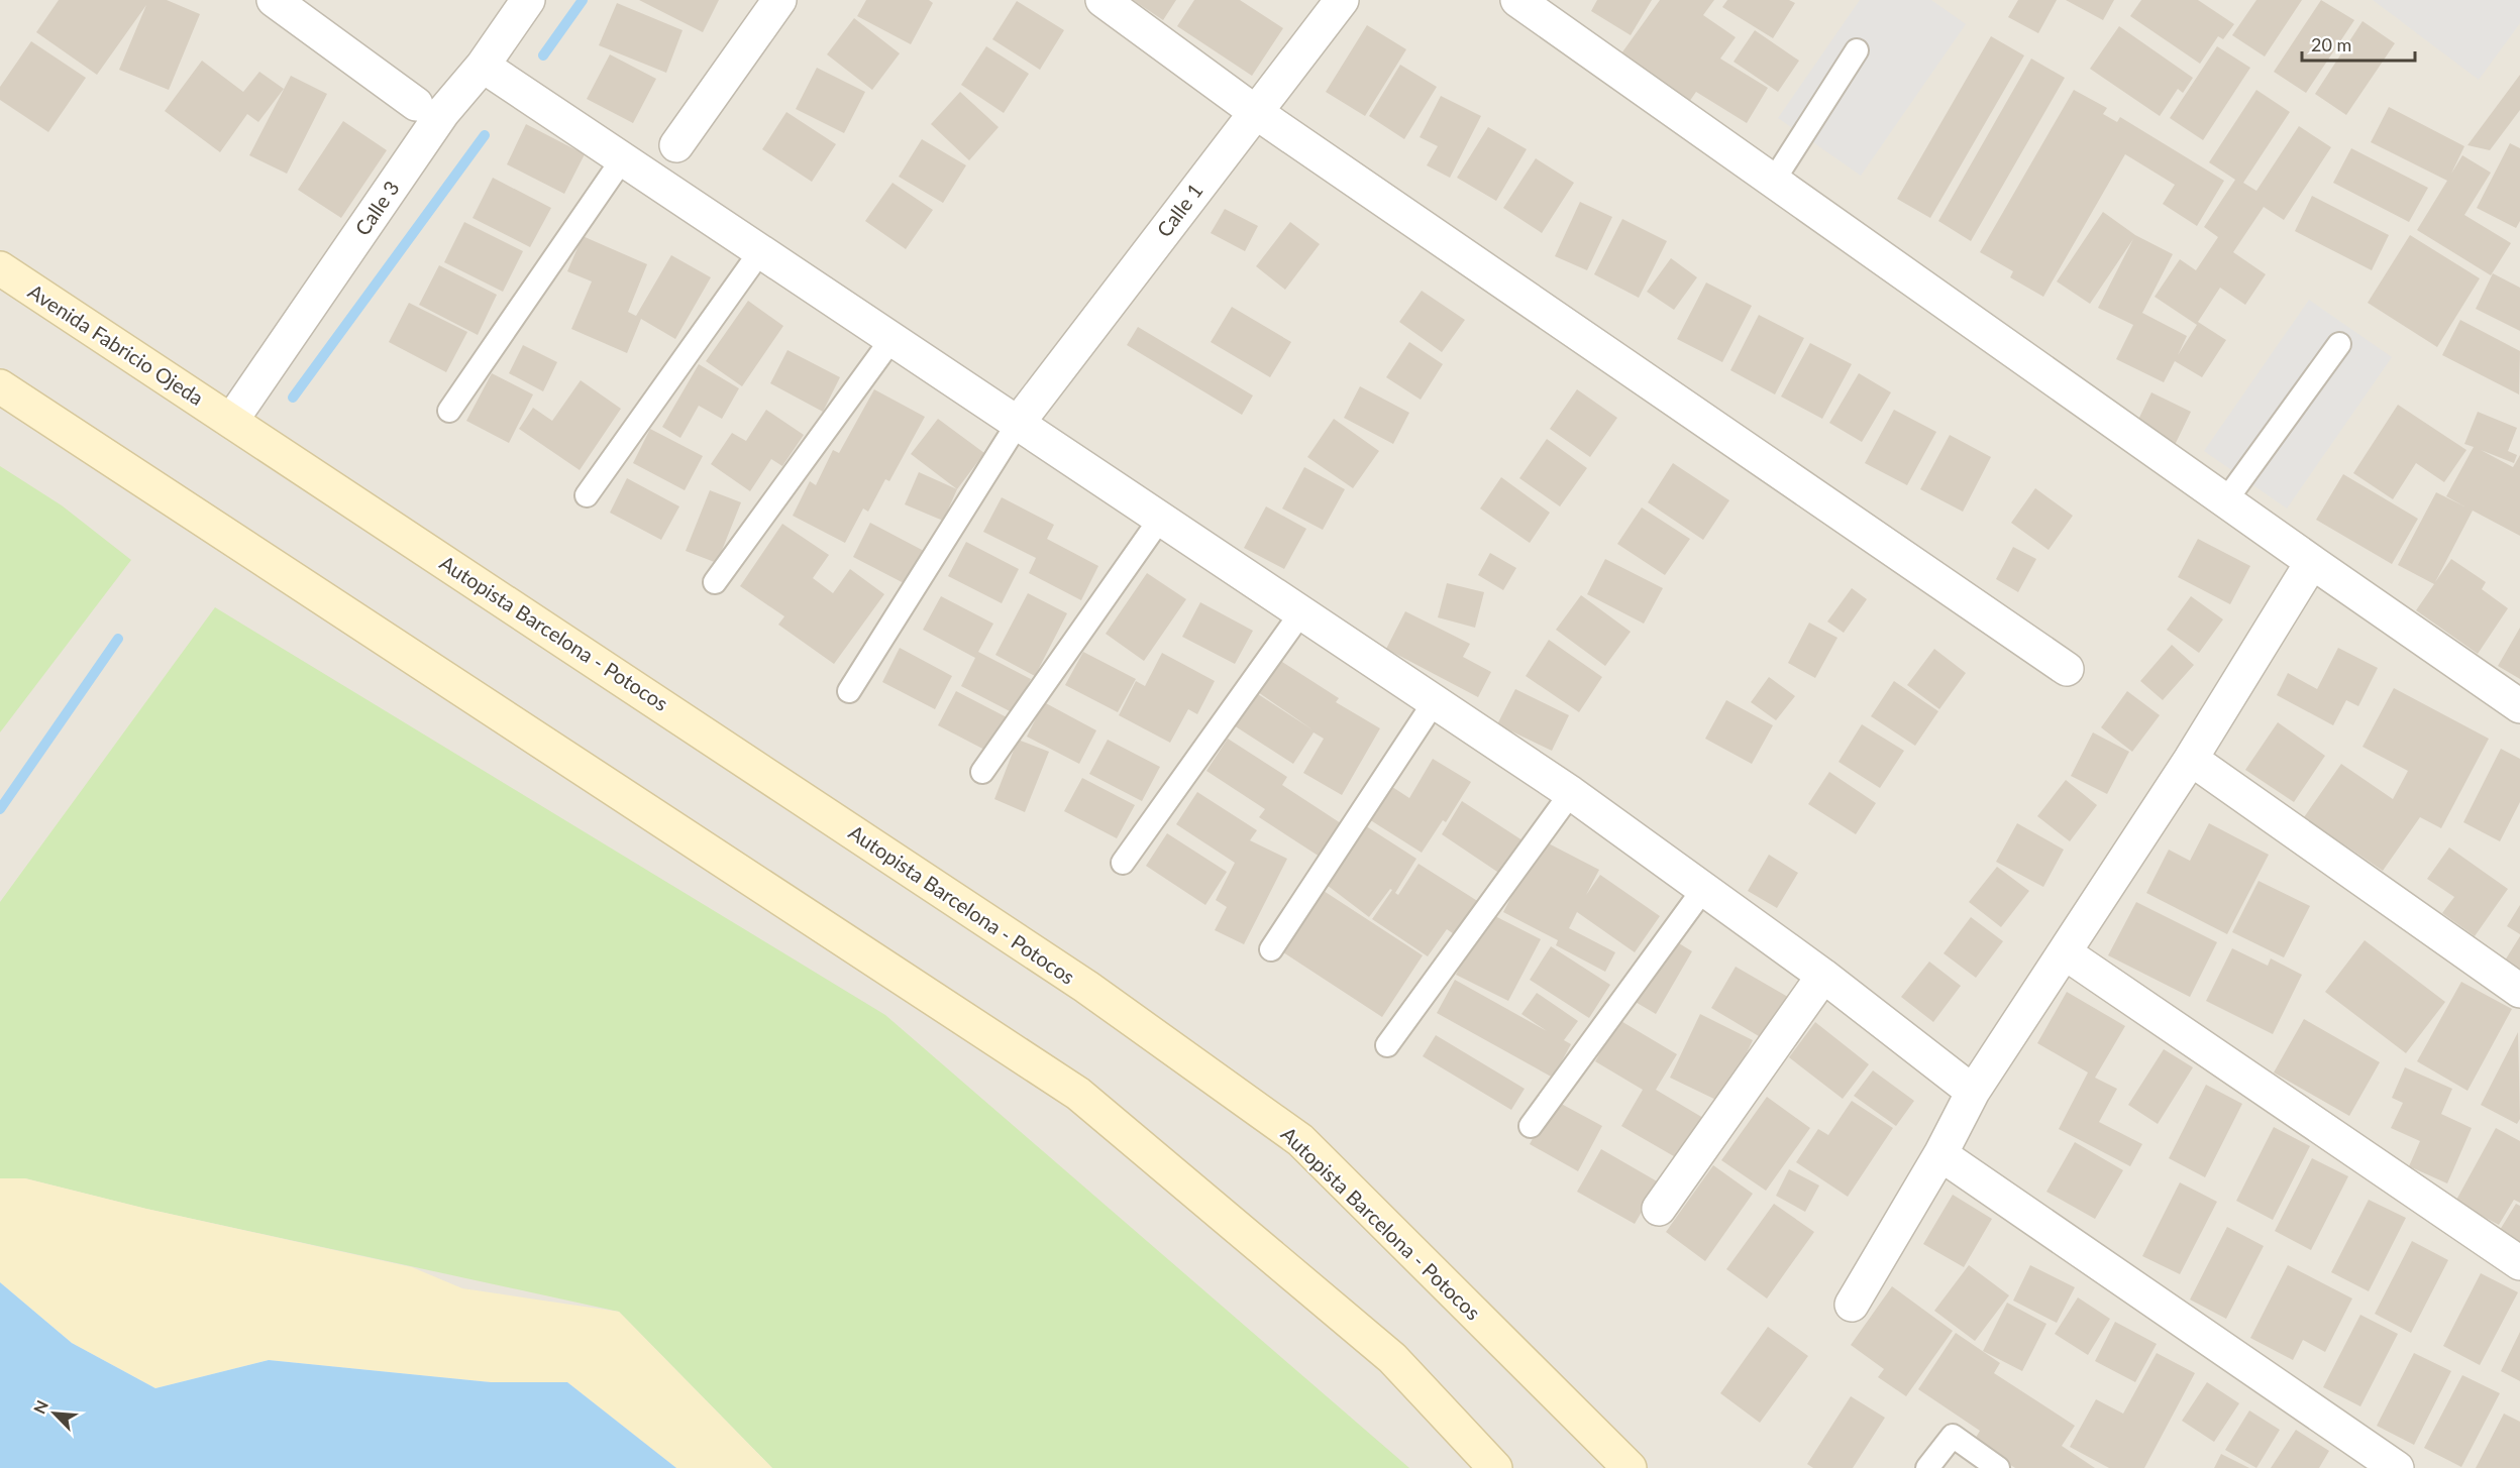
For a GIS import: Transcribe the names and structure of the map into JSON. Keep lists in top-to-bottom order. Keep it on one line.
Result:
{"streets":{"street":["Calle 3","Calle 1","Avenida Fabricio Ojeda","Autopista Barcelona - Potocos"]},"crossings":[["Calle 3","Avenida Fabricio Ojeda"],["Calle 3","Autopista Barcelona - Potocos"],["Avenida Fabricio Ojeda","Autopista Barcelona - Potocos"]],"scale_bar":"20 m","north":"top left"}
